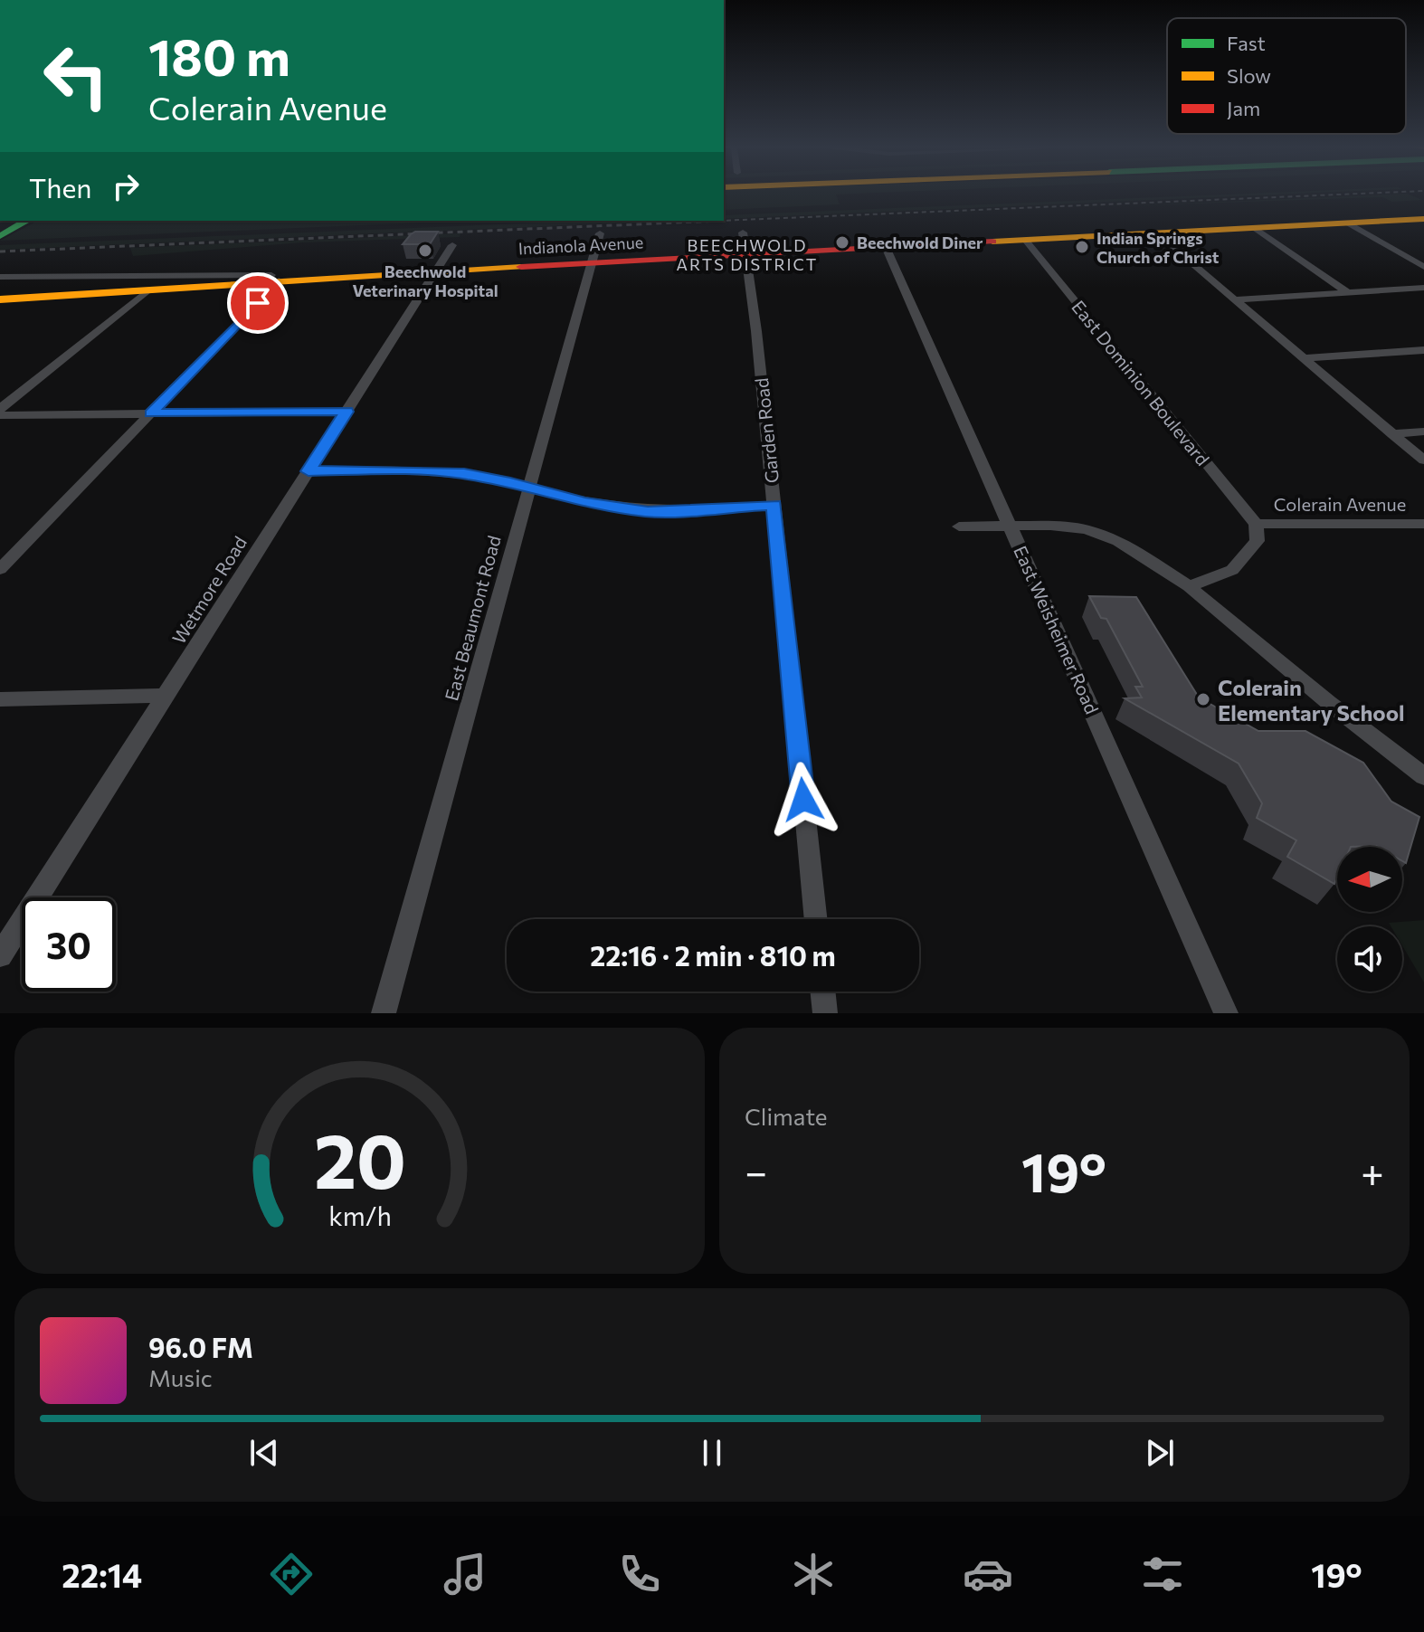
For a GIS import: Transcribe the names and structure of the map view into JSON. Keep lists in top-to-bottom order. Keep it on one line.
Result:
{"streets":{"main road":["Indianola Avenue"],"street":["East Dominion Boulevard","Garden Road","Colerain Avenue","Wetmore Road","East Beaumont Road","East Weisheimer Road"]},"crossings":[["Indianola Avenue","East Dominion Boulevard"],["Indianola Avenue","Garden Road"],["Indianola Avenue","Wetmore Road"],["Indianola Avenue","East Beaumont Road"],["Indianola Avenue","East Weisheimer Road"],["East Dominion Boulevard","Colerain Avenue"]],"districts":["BEECHWOLD ARTS DISTRICT"],"places":["Beechwold Diner","Indian Springs Church of Christ","Beechwold Veterinary Hospital","Colerain Elementary School"],"legend":["Fast","Slow","Jam"],"north":"left","page":{"turn":["180 m","Colerain Avenue"],"then":"Then","limit":"30","trip":"22:16 · 2 min · 810 m","tile":"Climate","heat":["−","19°","+"],"song":["96.0 FM","Music"],"tabs":["22:14","19°"],"gauge":["20","km/h"]}}
